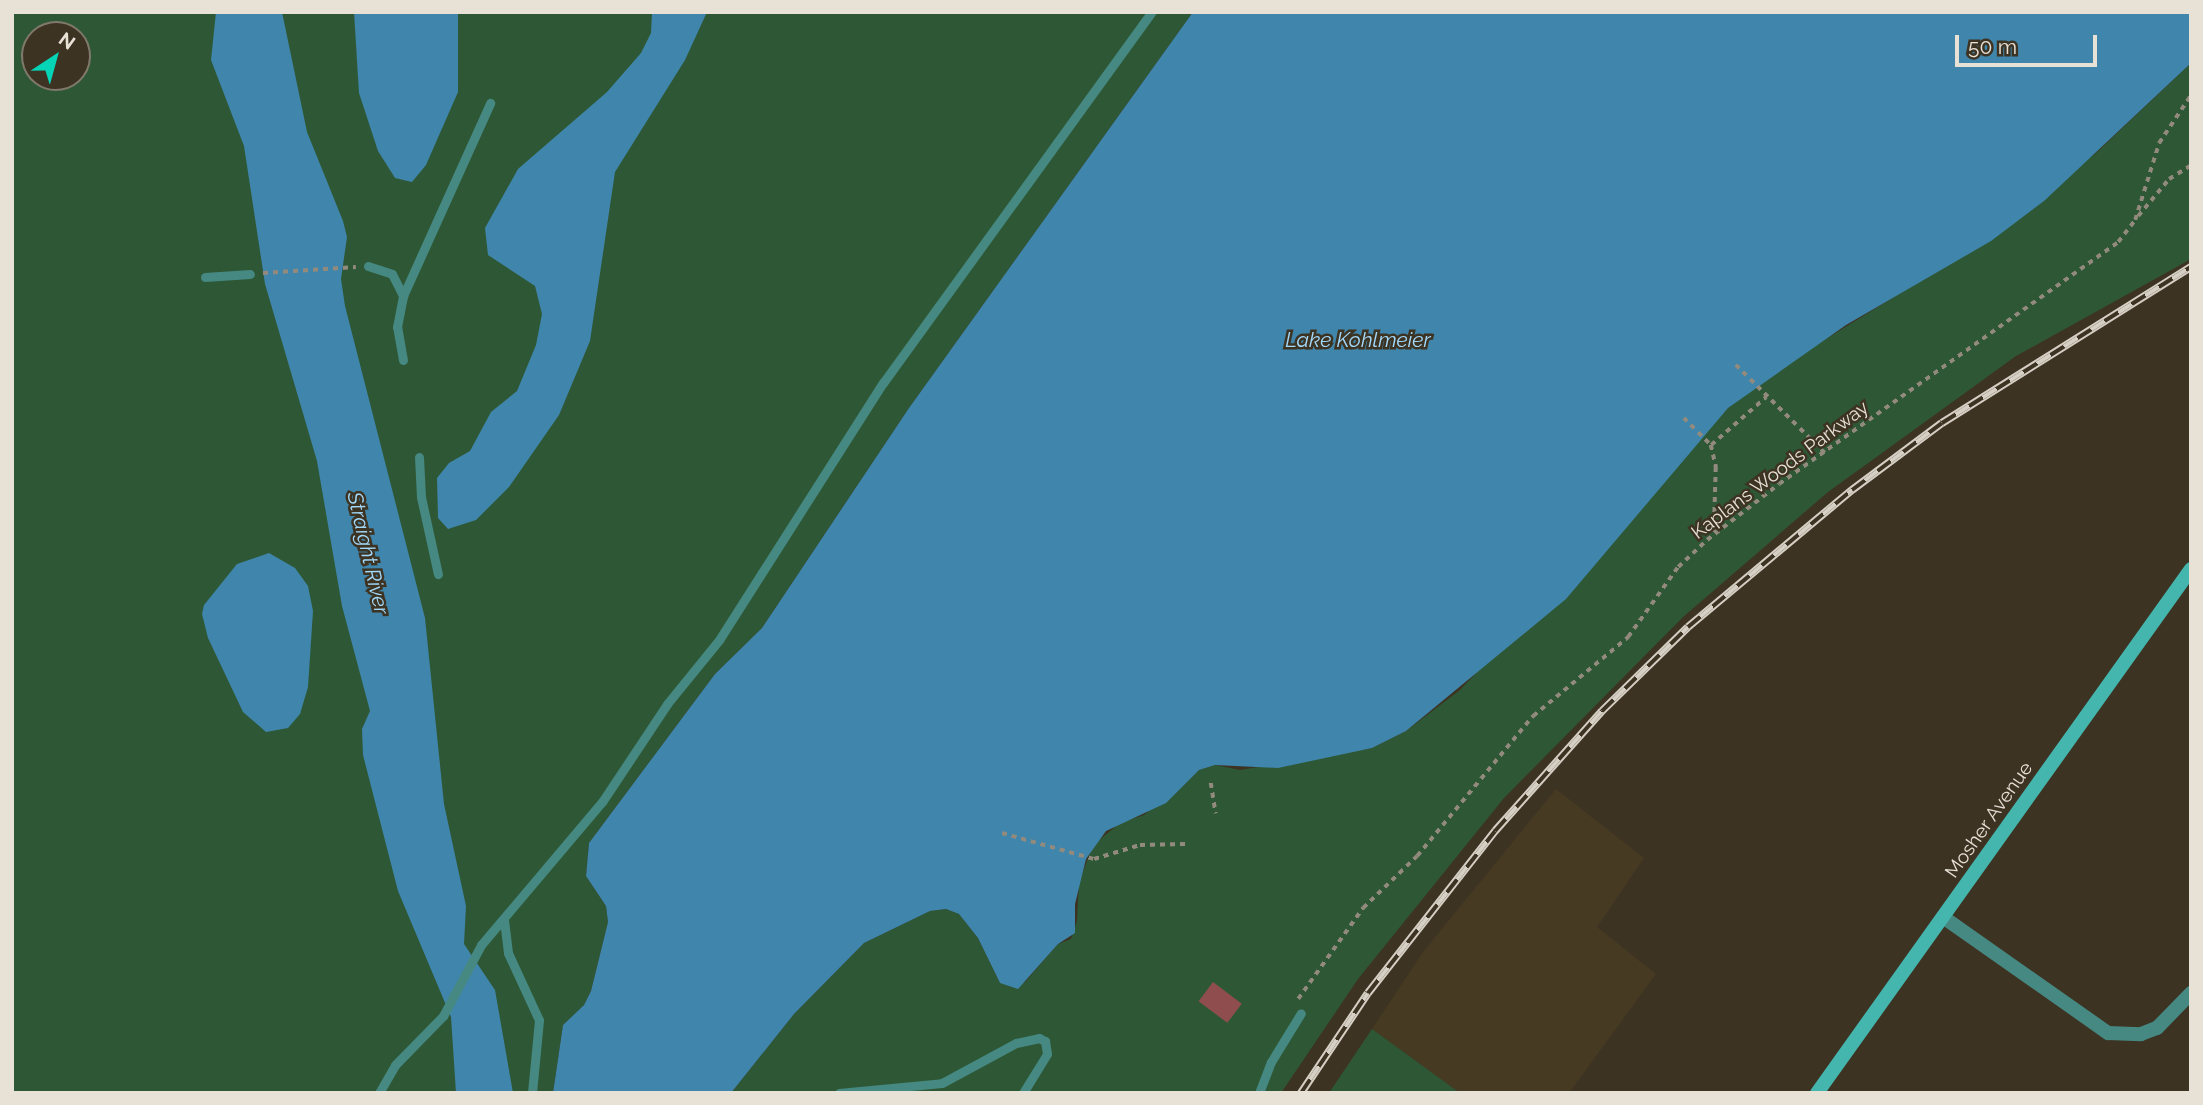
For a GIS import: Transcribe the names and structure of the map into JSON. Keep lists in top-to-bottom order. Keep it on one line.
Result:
{"streets":{"street":["Mosher Avenue"],"path":["Kaplans Woods Parkway"]},"water":["Lake Kohlmeier","Straight River"],"scale_bar":"50 m","north":"top right"}
